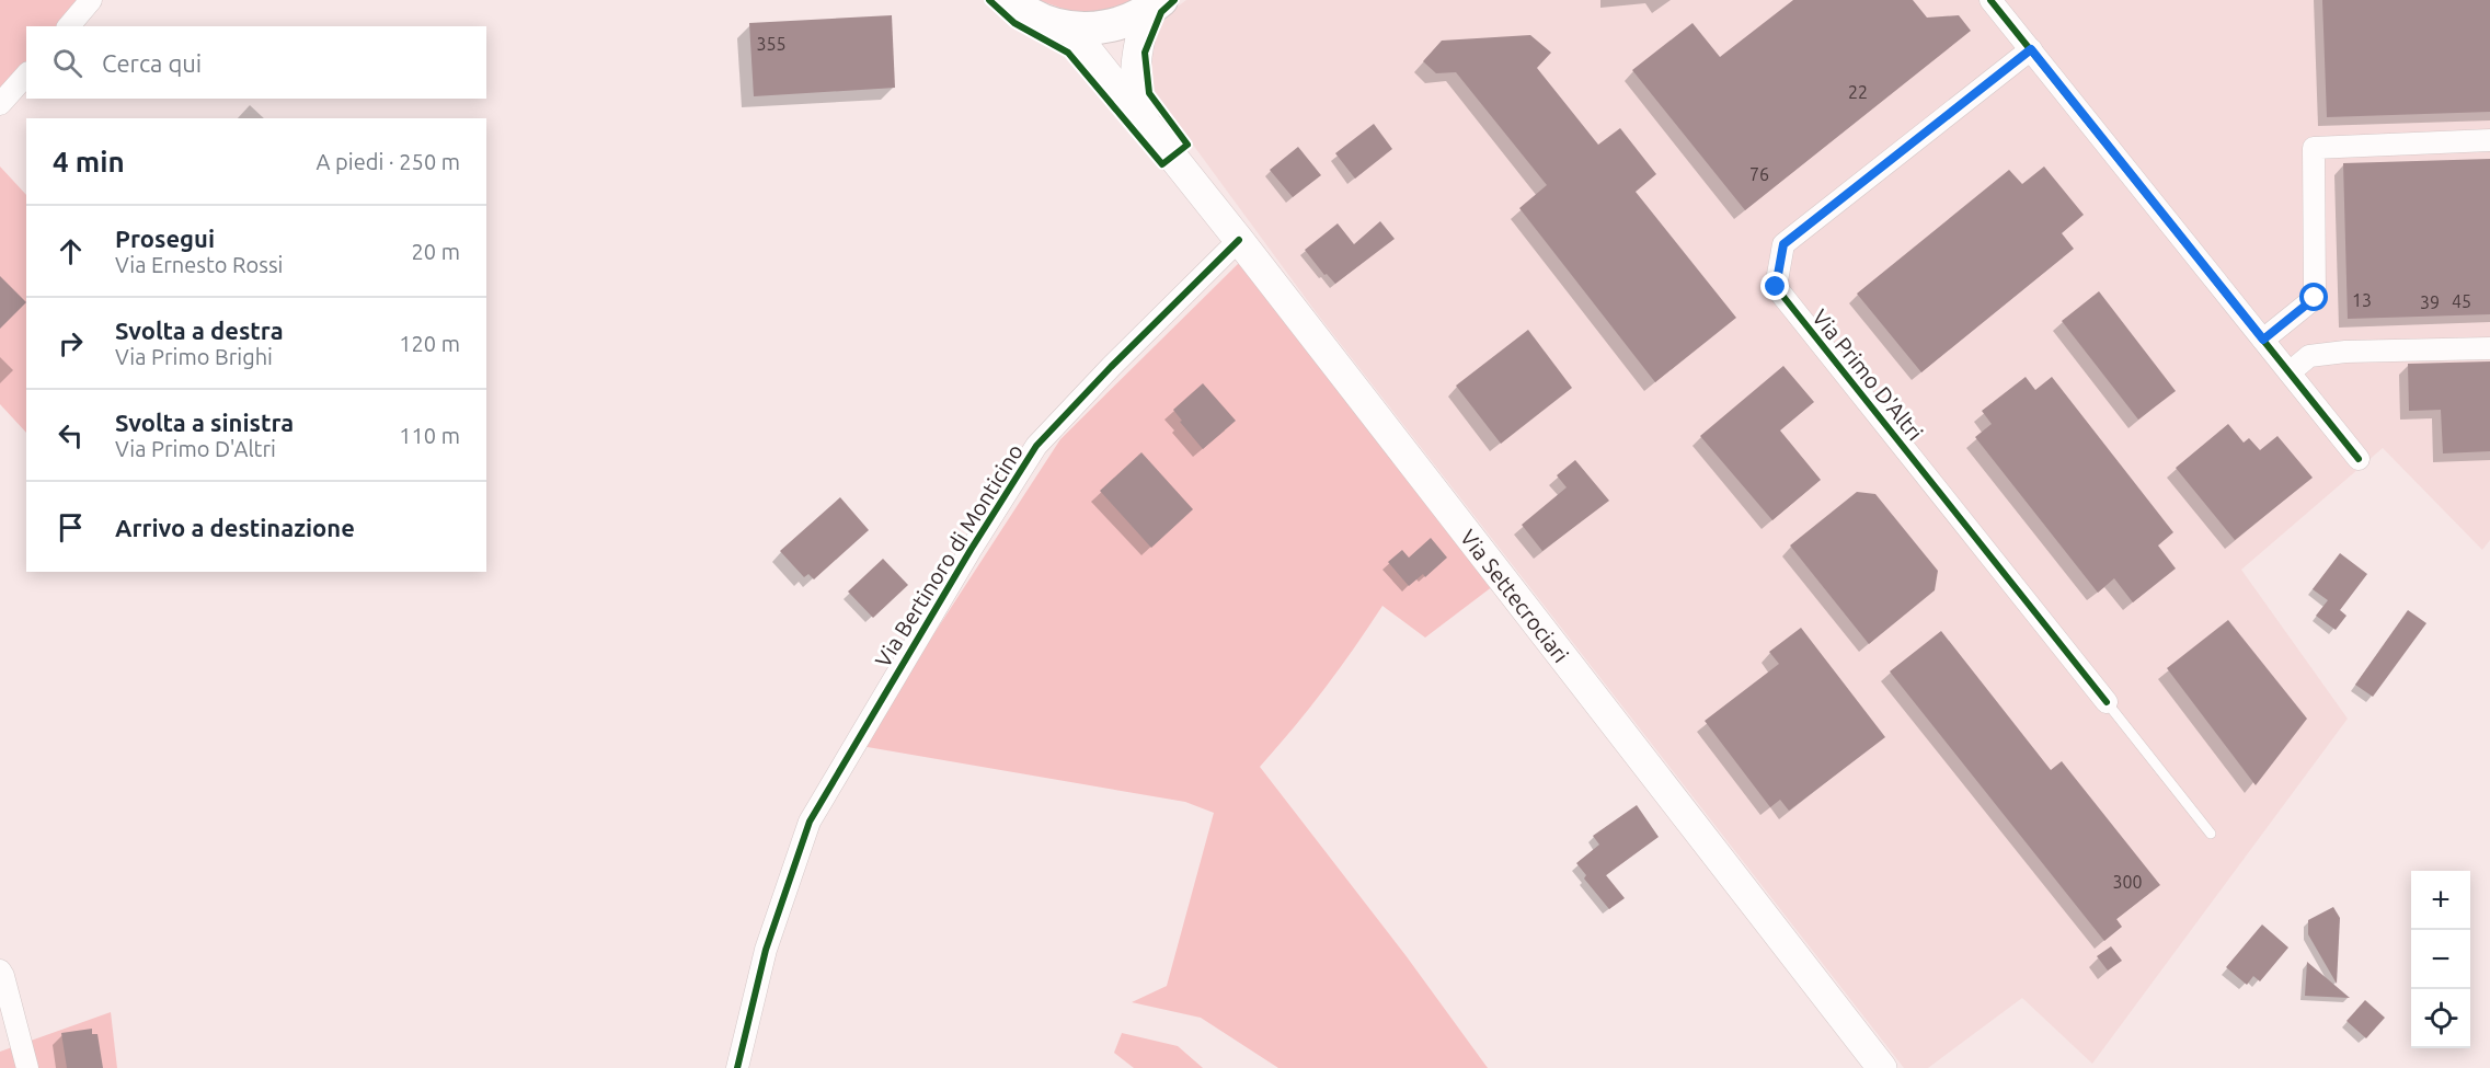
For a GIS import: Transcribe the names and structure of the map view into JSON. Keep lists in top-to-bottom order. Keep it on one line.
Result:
{"streets":{"main road":["Via Settecrociari"],"street":["Via Primo D'Altri","Via Bertinoro di Monticino"]},"crossings":[["Via Bertinoro di Monticino","Via Settecrociari"]],"house_numbers":["355","22","76","13","45","39","300"],"page":{"search":"Cerca qui","heading":["4 min","A piedi · 250 m"],"list":[["Prosegui","Via Ernesto Rossi","20 m"],["Svolta a destra","Via Primo Brighi","120 m"],["Svolta a sinistra","Via Primo D'Altri","110 m"],"Arrivo a destinazione"],"map_buttons":["+","−"]}}
